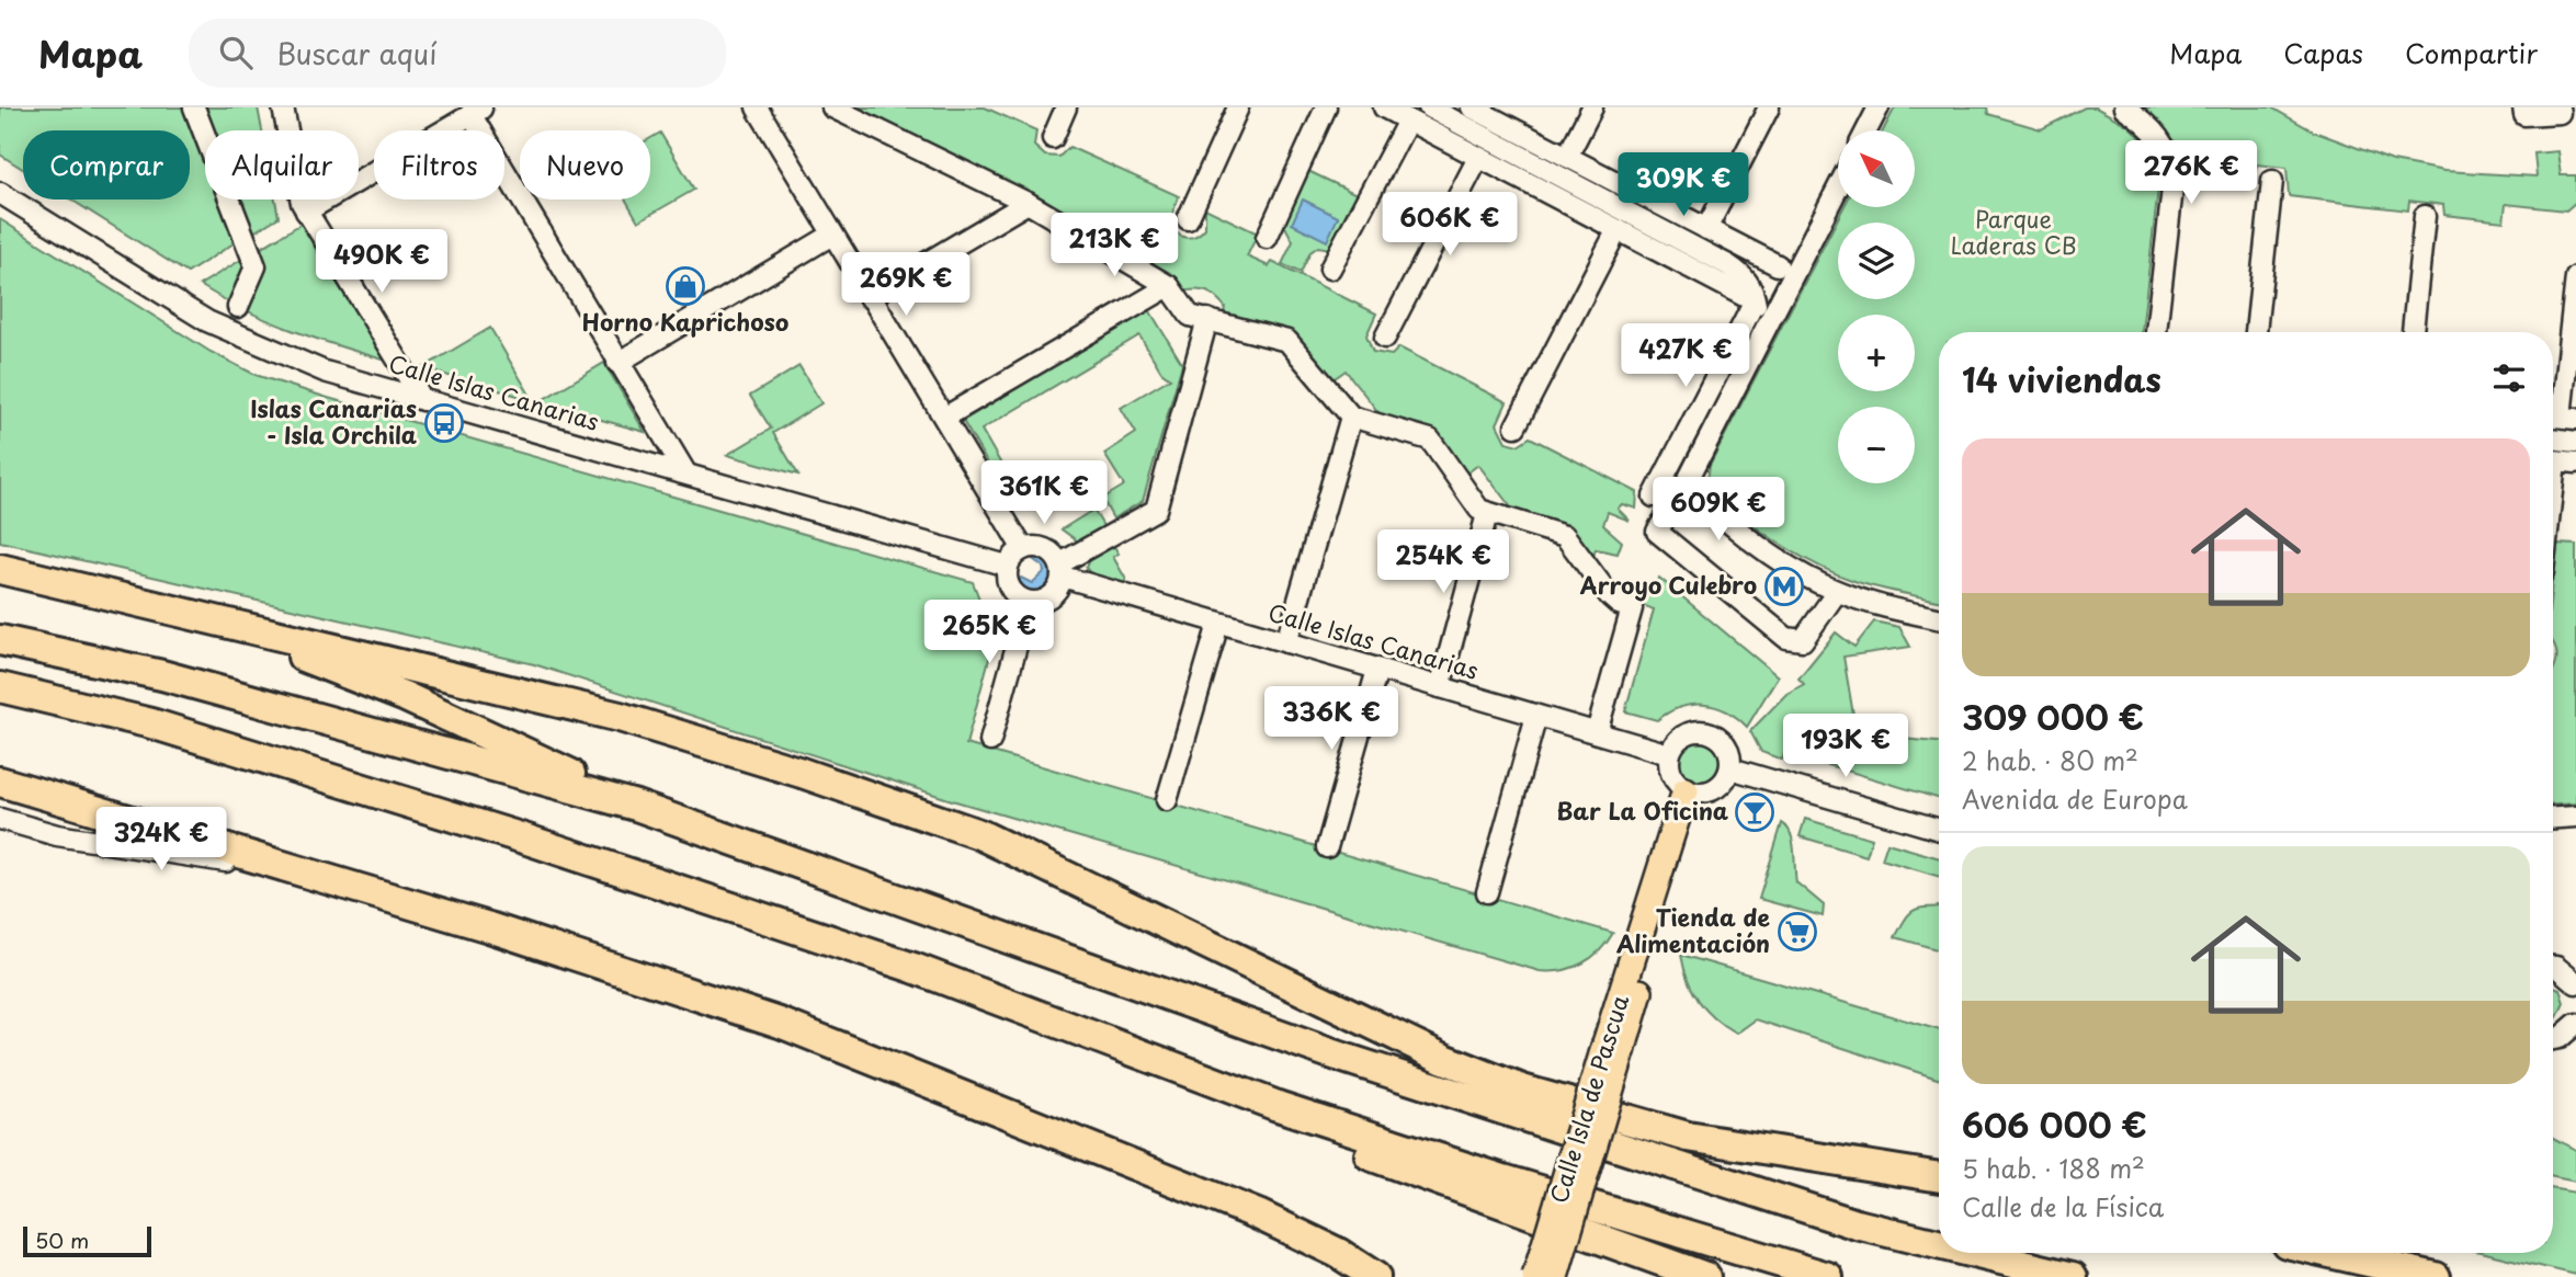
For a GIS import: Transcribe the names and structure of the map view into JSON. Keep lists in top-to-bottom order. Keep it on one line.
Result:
{"streets":{"main road":["Calle Isla de Pascua"],"street":["Calle Islas Canarias"]},"crossings":[["Calle Islas Canarias","Calle Isla de Pascua"]],"parks":["Parque Laderas CB"],"places":{"shop":["Horno Kaprichoso"],"bus stop":["Islas Canarias - Isla Orchila"],"metro station":["Arroyo Culebro"],"bar":["Bar La Oficina"],"supermarket":["Tienda de Alimentación"]},"scale_bar":"50 m","north":"top left","page":{"header":"Mapa","search":"Buscar aquí","nav":["Mapa","Capas","Compartir"],"map_buttons":["+","−"],"chip":["Comprar","Alquilar","Filtros","Nuevo"],"price":["276K €","309K €","606K €","213K €","490K €","269K €","427K €","361K €","609K €","254K €","265K €","336K €","193K €","324K €"],"heading":"14 viviendas","list":[{"name":"309 000 €","note":"2 hab. · 80 m² · Avenida de Europa"},{"name":"606 000 €","note":"5 hab. · 188 m² · Calle de la Física"}],"scale":"50 m"}}
